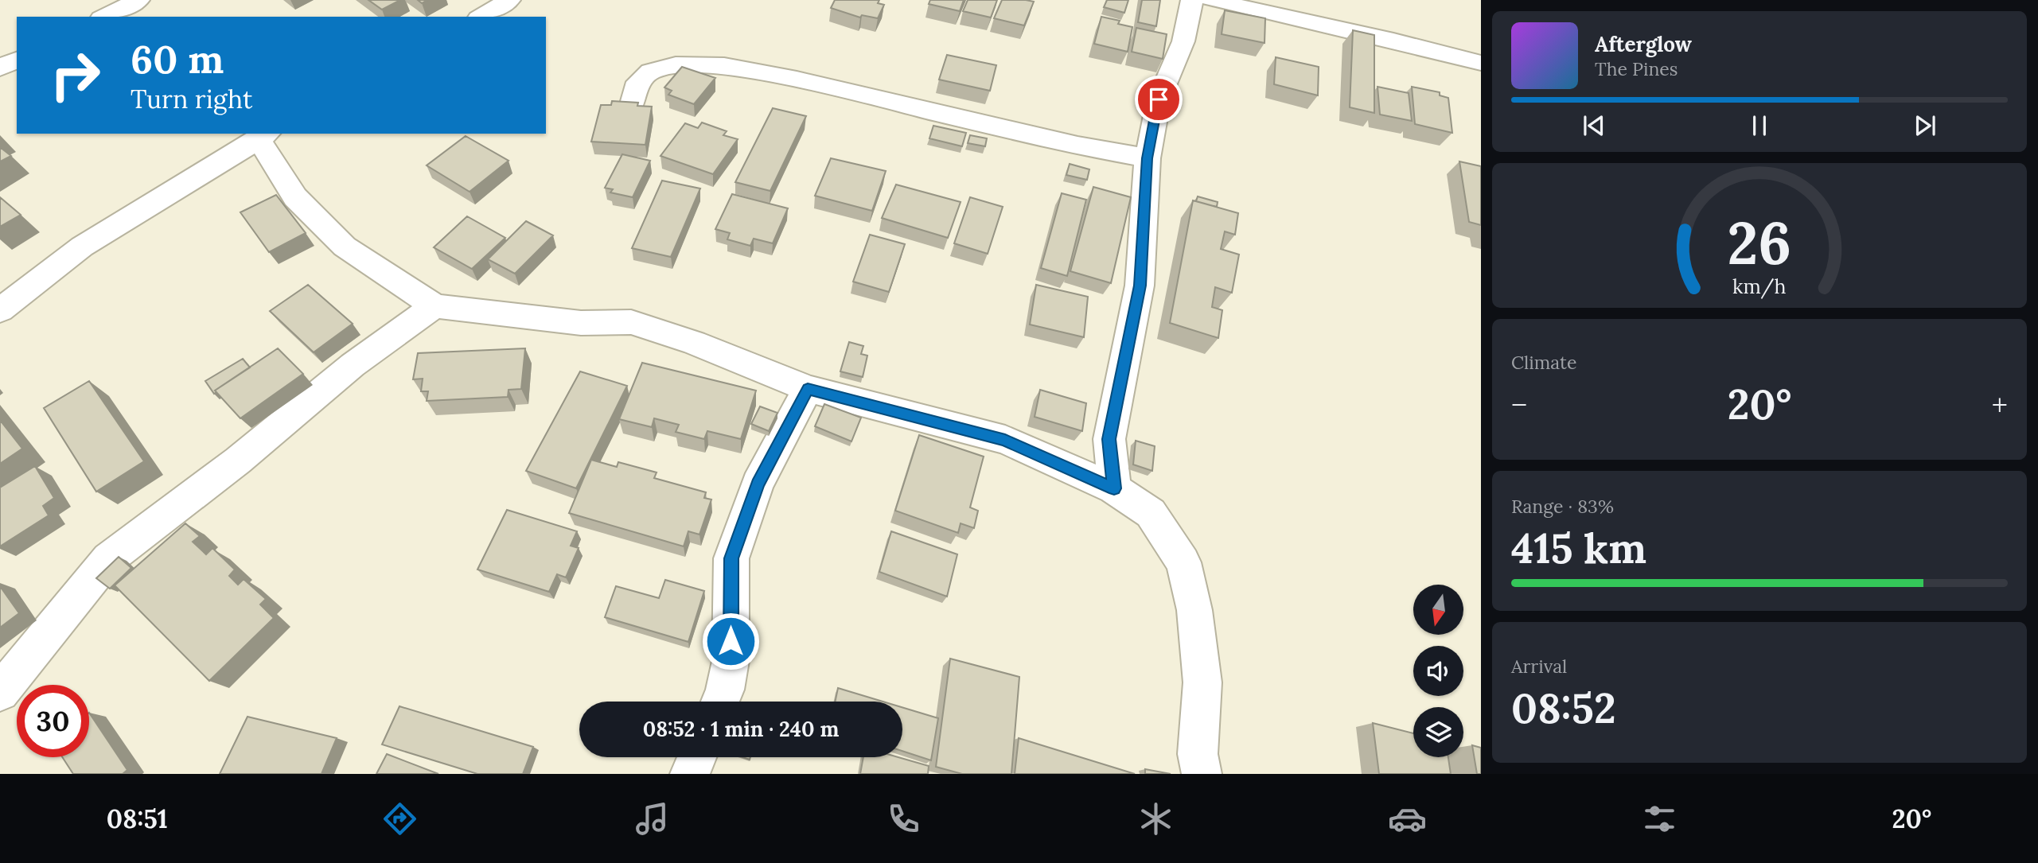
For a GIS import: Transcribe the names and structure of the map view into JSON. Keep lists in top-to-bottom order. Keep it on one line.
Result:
{"north":"bottom","page":{"turn":["60 m","Turn right"],"song":["Afterglow","The Pines"],"tile":["Climate",["Range · 83%","415 km"],["Arrival","08:52"]],"heat":["−","20°","+"],"limit":"30","trip":"08:52 · 1 min · 240 m","tabs":["08:51","20°"],"gauge":["26","km/h"]}}
